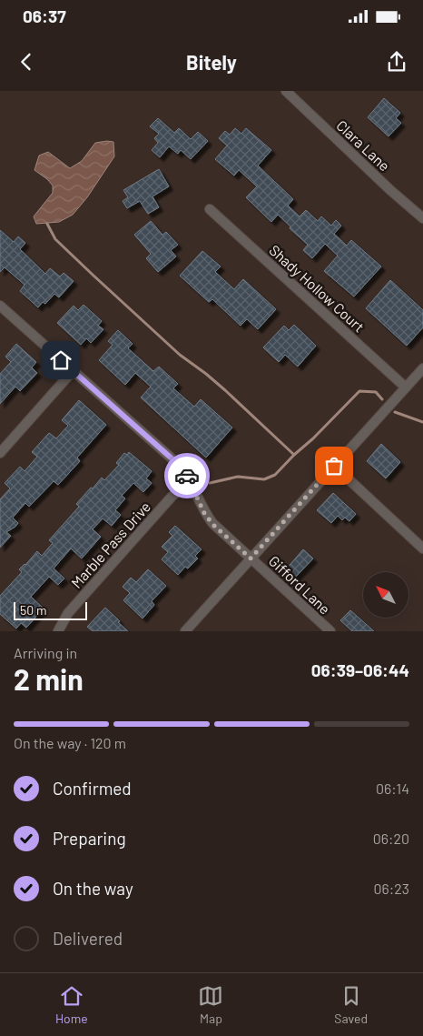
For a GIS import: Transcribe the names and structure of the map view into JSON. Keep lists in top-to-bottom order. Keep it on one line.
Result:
{"streets":{"street":["Clara Lane","Shady Hollow Court","Marble Pass Drive","Gifford Lane"]},"crossings":[["Marble Pass Drive","Gifford Lane"]],"scale_bar":"50 m","north":"top left","page":{"status":"06:37","header":"Bitely","scale":"50 m","heading":["2 min","Arriving in","06:39–06:44"],"bar":"On the way · 120 m","list":[["Confirmed","06:14"],["Preparing","06:20"],["On the way","06:23"],"Delivered"],"tabs":["Home","Map","Saved"]}}
